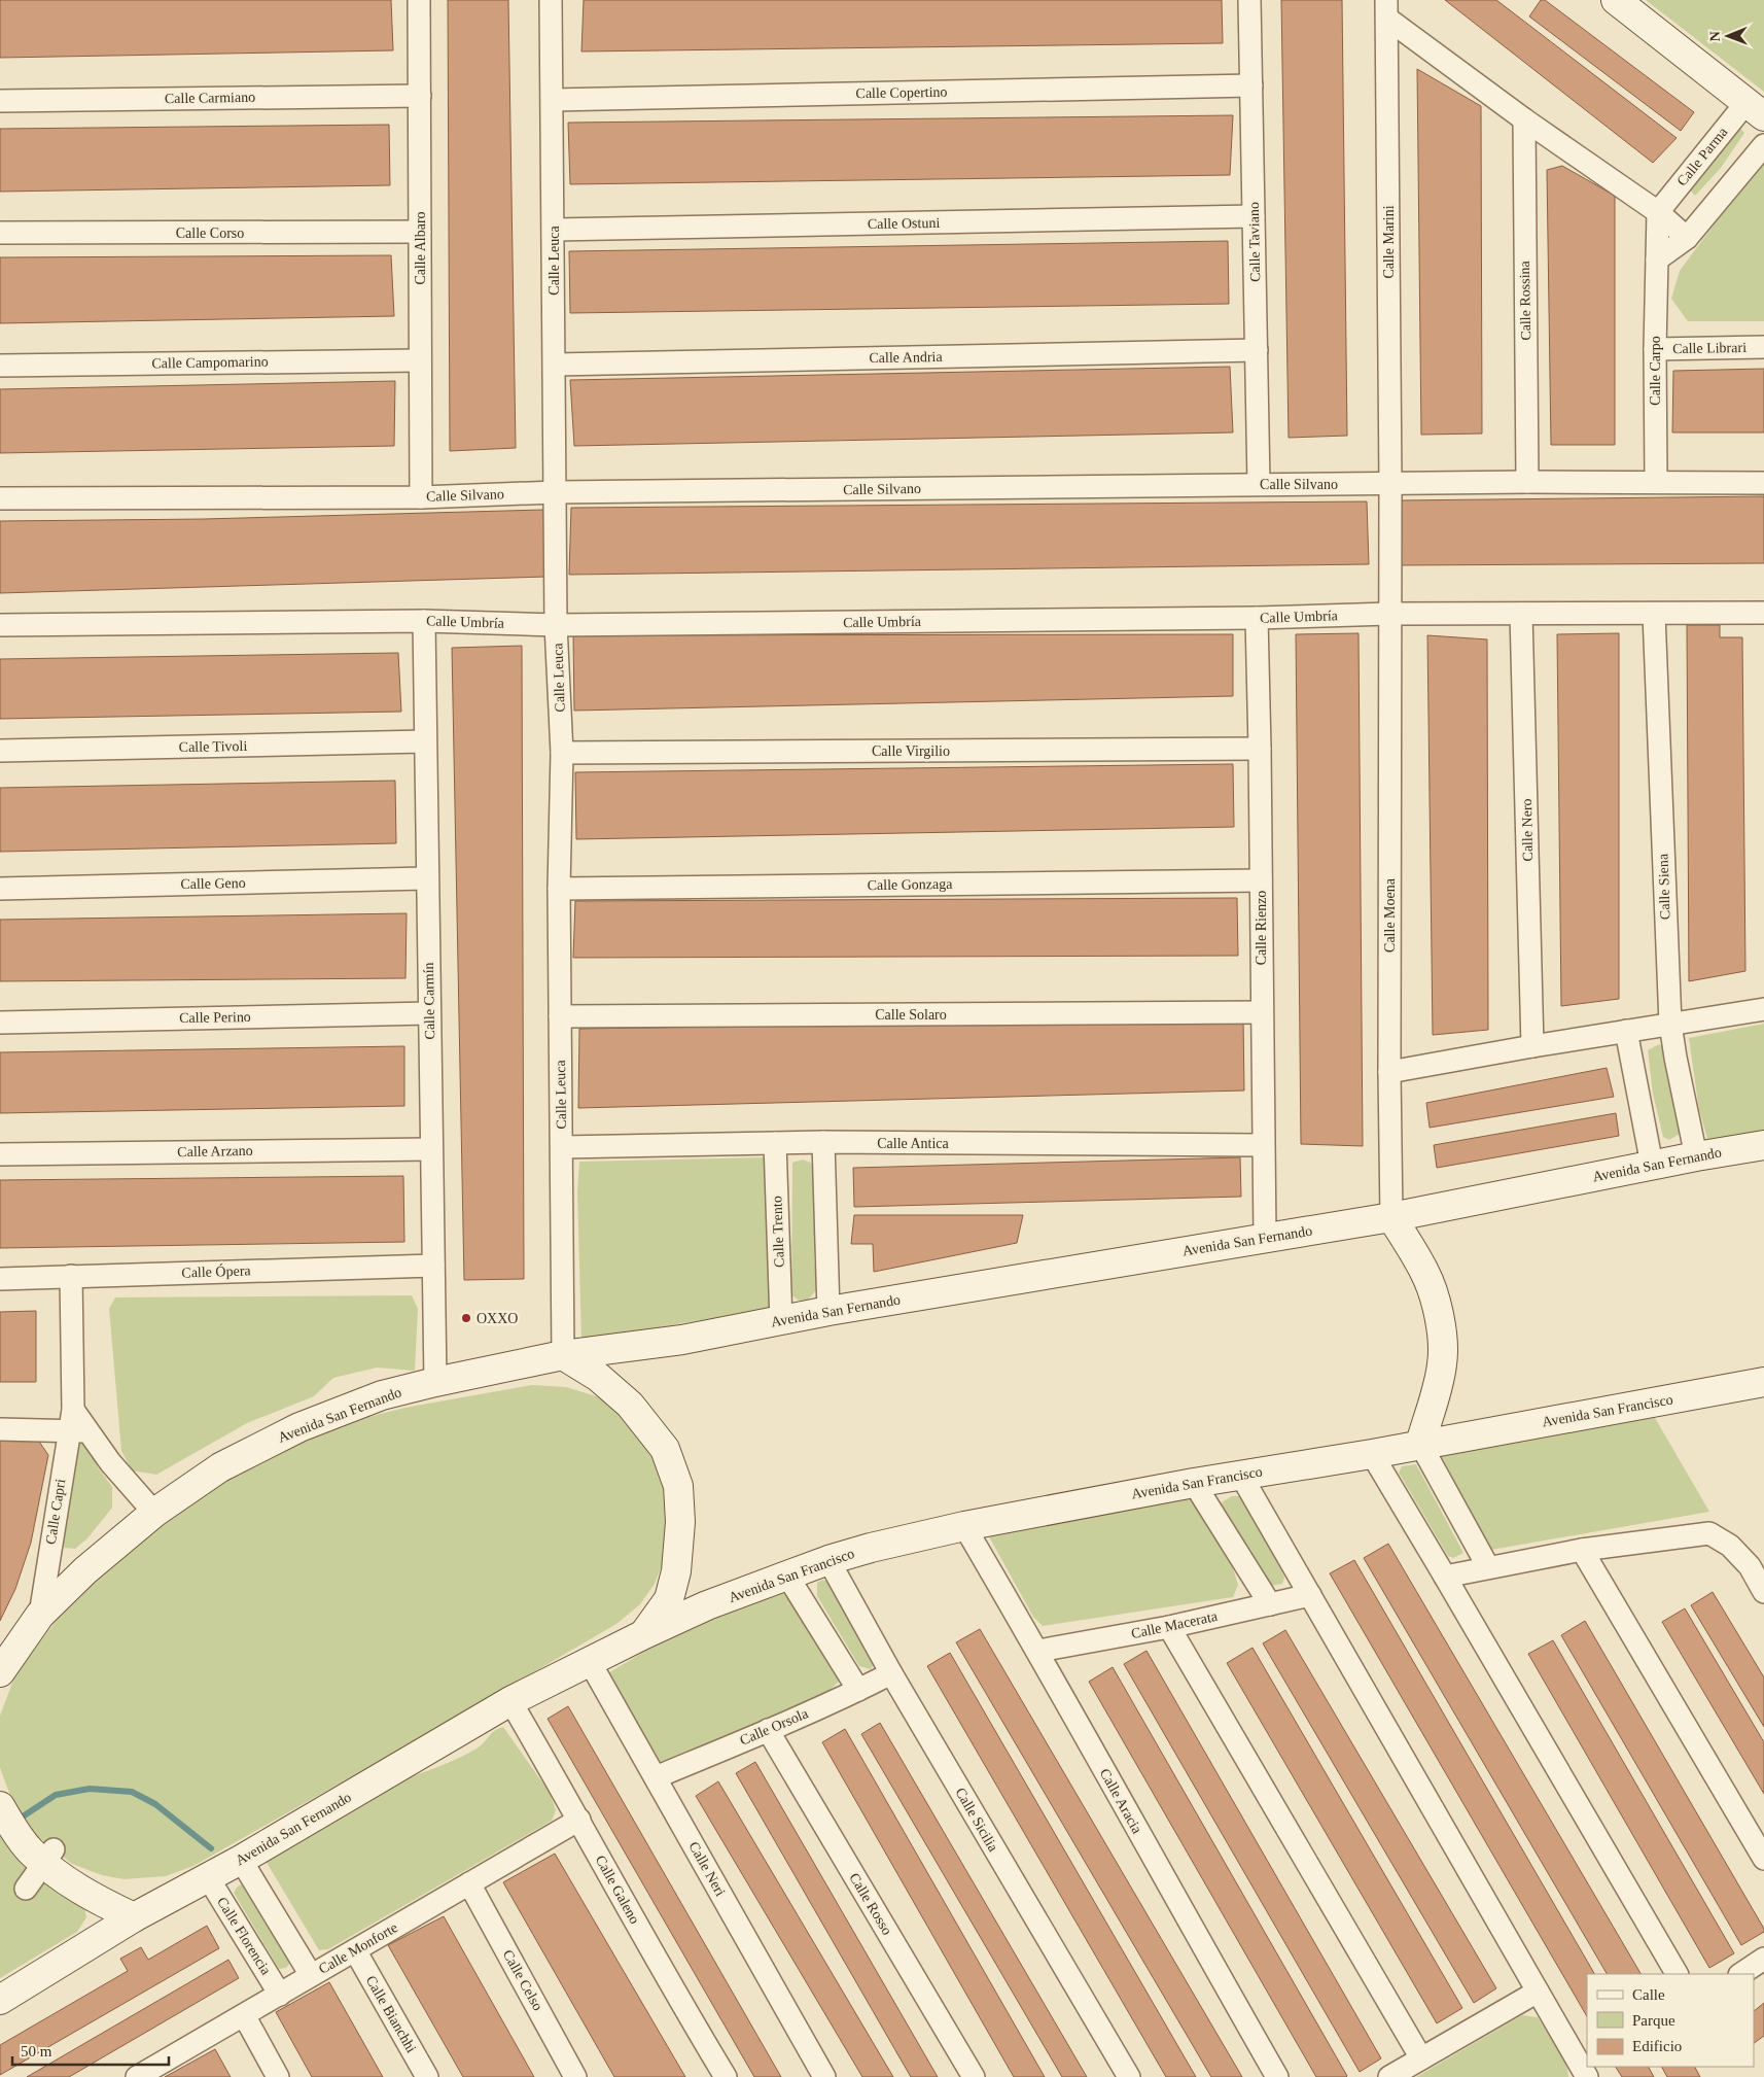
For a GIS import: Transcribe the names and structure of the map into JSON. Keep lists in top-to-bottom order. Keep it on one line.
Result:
{"streets":{"street":["Calle Copertino","Calle Carmiano","Calle Parma","Calle Ostuni","Calle Corso","Calle Taviano","Calle Marini","Calle Albaro","Calle Leuca","Calle Rossina","Calle Librari","Calle Andria","Calle Campomarino","Calle Carpo","Calle Silvano","Calle Umbría","Calle Tivoli","Calle Virgilio","Calle Nero","Calle Geno","Calle Gonzaga","Calle Siena","Calle Moena","Calle Rienzo","Calle Carmín","Calle Solaro","Calle Perino","Calle Antica","Calle Arzano","Avenida San Fernando","Calle Trento","Calle Ópera","Avenida San Francisco","Calle Capri","Calle Macerata","Calle Orsola","Calle Aracia","Calle Sicilia","Calle Neri","Calle Galeno","Calle Rosso","Calle Florencia","Calle Monforte","Calle Celso","Calle Bianchhi"]},"crossings":[["Calle Copertino","Calle Taviano"],["Calle Copertino","Calle Leuca"],["Calle Carmiano","Calle Albaro"],["Calle Parma","Calle Carpo"],["Calle Ostuni","Calle Taviano"],["Calle Ostuni","Calle Leuca"],["Calle Corso","Calle Albaro"],["Calle Taviano","Calle Andria"],["Calle Taviano","Calle Silvano"],["Calle Marini","Calle Silvano"],["Calle Marini","Calle Umbría"],["Calle Marini","Calle Moena"],["Calle Albaro","Calle Campomarino"],["Calle Albaro","Calle Silvano"],["Calle Leuca","Calle Andria"],["Calle Leuca","Calle Silvano"],["Calle Leuca","Calle Umbría"],["Calle Leuca","Calle Virgilio"],["Calle Leuca","Calle Gonzaga"],["Calle Leuca","Calle Solaro"],["Calle Leuca","Calle Antica"],["Calle Leuca","Avenida San Fernando"],["Calle Rossina","Calle Silvano"],["Calle Librari","Calle Carpo"],["Calle Carpo","Calle Silvano"],["Calle Umbría","Calle Nero"],["Calle Umbría","Calle Siena"],["Calle Umbría","Calle Moena"],["Calle Umbría","Calle Rienzo"],["Calle Umbría","Calle Carmín"],["Calle Tivoli","Calle Carmín"],["Calle Virgilio","Calle Rienzo"],["Calle Geno","Calle Carmín"],["Calle Gonzaga","Calle Rienzo"],["Calle Siena","Avenida San Fernando"],["Calle Moena","Avenida San Fernando"],["Calle Rienzo","Calle Solaro"],["Calle Rienzo","Calle Antica"],["Calle Rienzo","Avenida San Fernando"],["Calle Carmín","Calle Perino"],["Calle Carmín","Calle Arzano"],["Calle Carmín","Avenida San Fernando"],["Calle Carmín","Calle Ópera"],["Calle Antica","Calle Trento"],["Avenida San Fernando","Calle Trento"],["Avenida San Fernando","Avenida San Francisco"],["Avenida San Fernando","Calle Capri"],["Avenida San Fernando","Calle Neri"],["Avenida San Fernando","Calle Galeno"],["Avenida San Fernando","Calle Florencia"],["Avenida San Francisco","Calle Aracia"],["Avenida San Francisco","Calle Sicilia"],["Calle Macerata","Calle Aracia"],["Calle Orsola","Calle Sicilia"],["Calle Orsola","Calle Neri"],["Calle Orsola","Calle Rosso"],["Calle Galeno","Calle Monforte"],["Calle Florencia","Calle Monforte"],["Calle Monforte","Calle Celso"],["Calle Monforte","Calle Bianchhi"]],"places":["OXXO"],"legend":["Calle","Parque","Edificio"],"scale_bar":"50 m","north":"left"}
